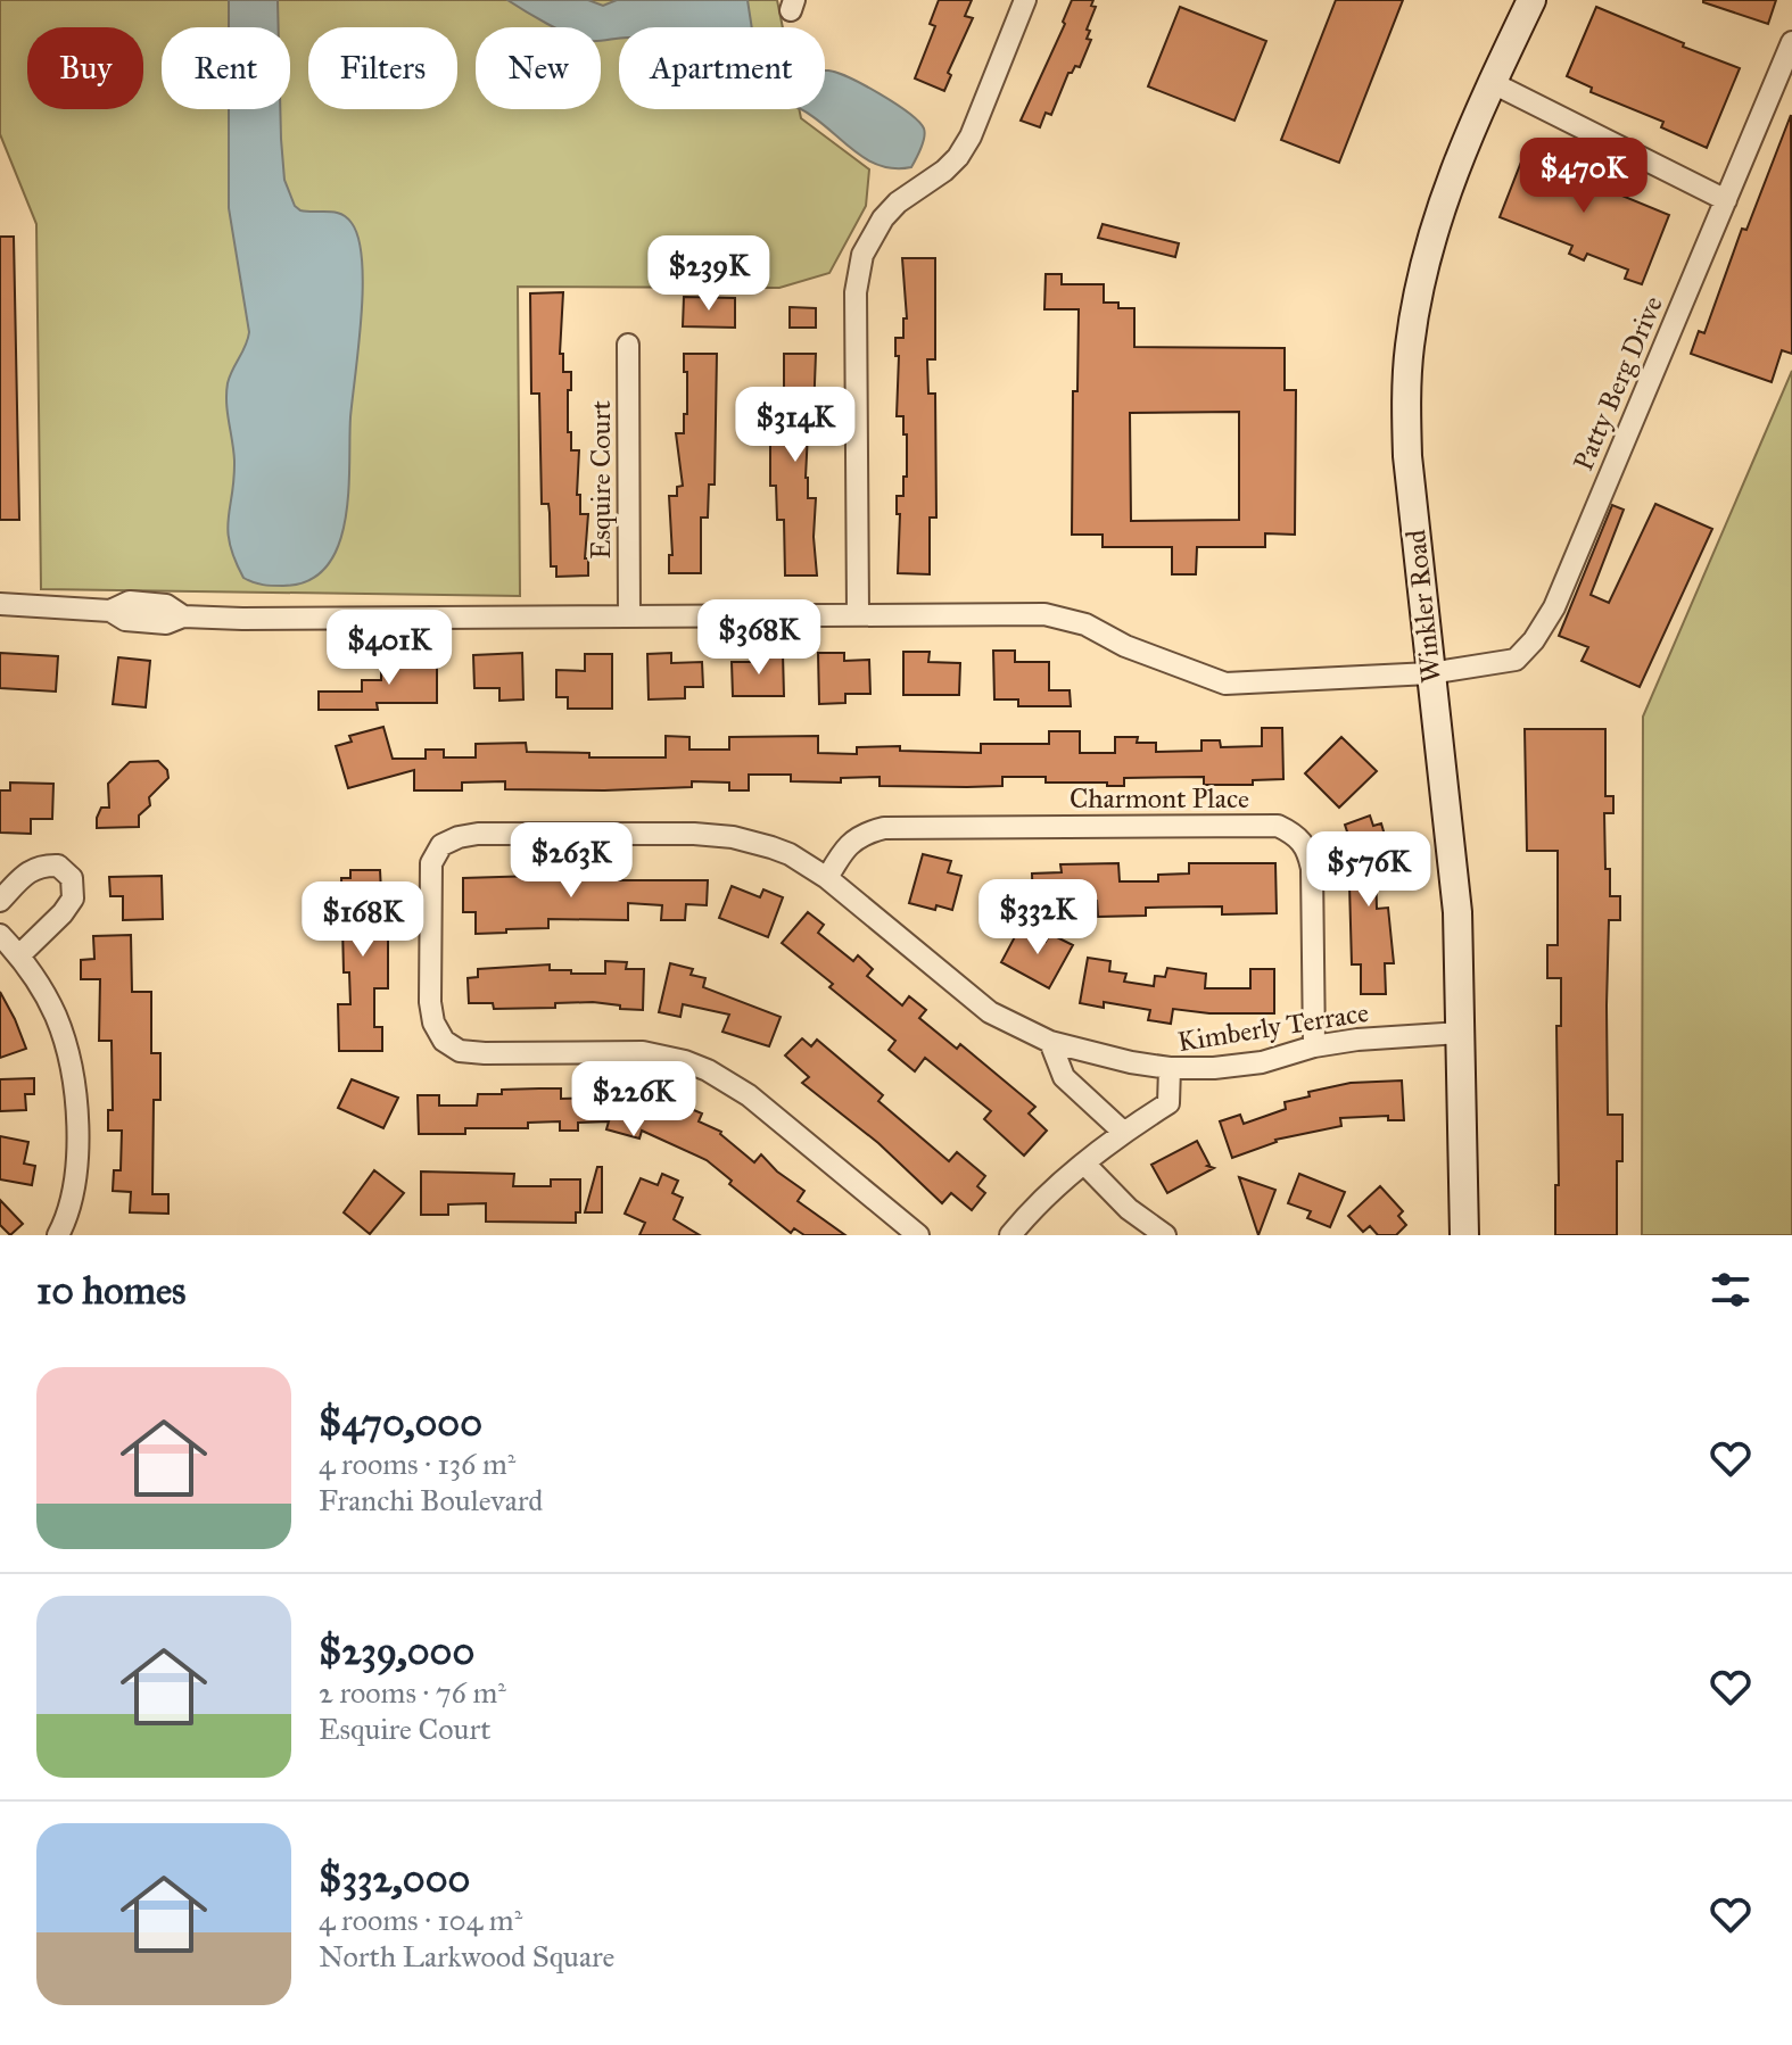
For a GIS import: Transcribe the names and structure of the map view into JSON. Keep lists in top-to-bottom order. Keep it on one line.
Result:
{"streets":{"street":["Patty Berg Drive","Esquire Court","Winkler Road","Charmont Place","Kimberly Terrace"]},"crossings":[["Patty Berg Drive","Esquire Court"],["Patty Berg Drive","Winkler Road"],["Winkler Road","Kimberly Terrace"],["Charmont Place","Kimberly Terrace"]],"page":{"chip":["Buy","Rent","Filters","New","Apartment"],"price":["$470K","$239K","$314K","$368K","$401K","$263K","$576K","$332K","$168K","$226K"],"heading":"10 homes","list":[{"name":"$470,000","note":"4 rooms · 136 m² · Franchi Boulevard"},{"name":"$239,000","note":"2 rooms · 76 m² · Esquire Court"},{"name":"$332,000","note":"4 rooms · 104 m² · North Larkwood Square"}]}}
